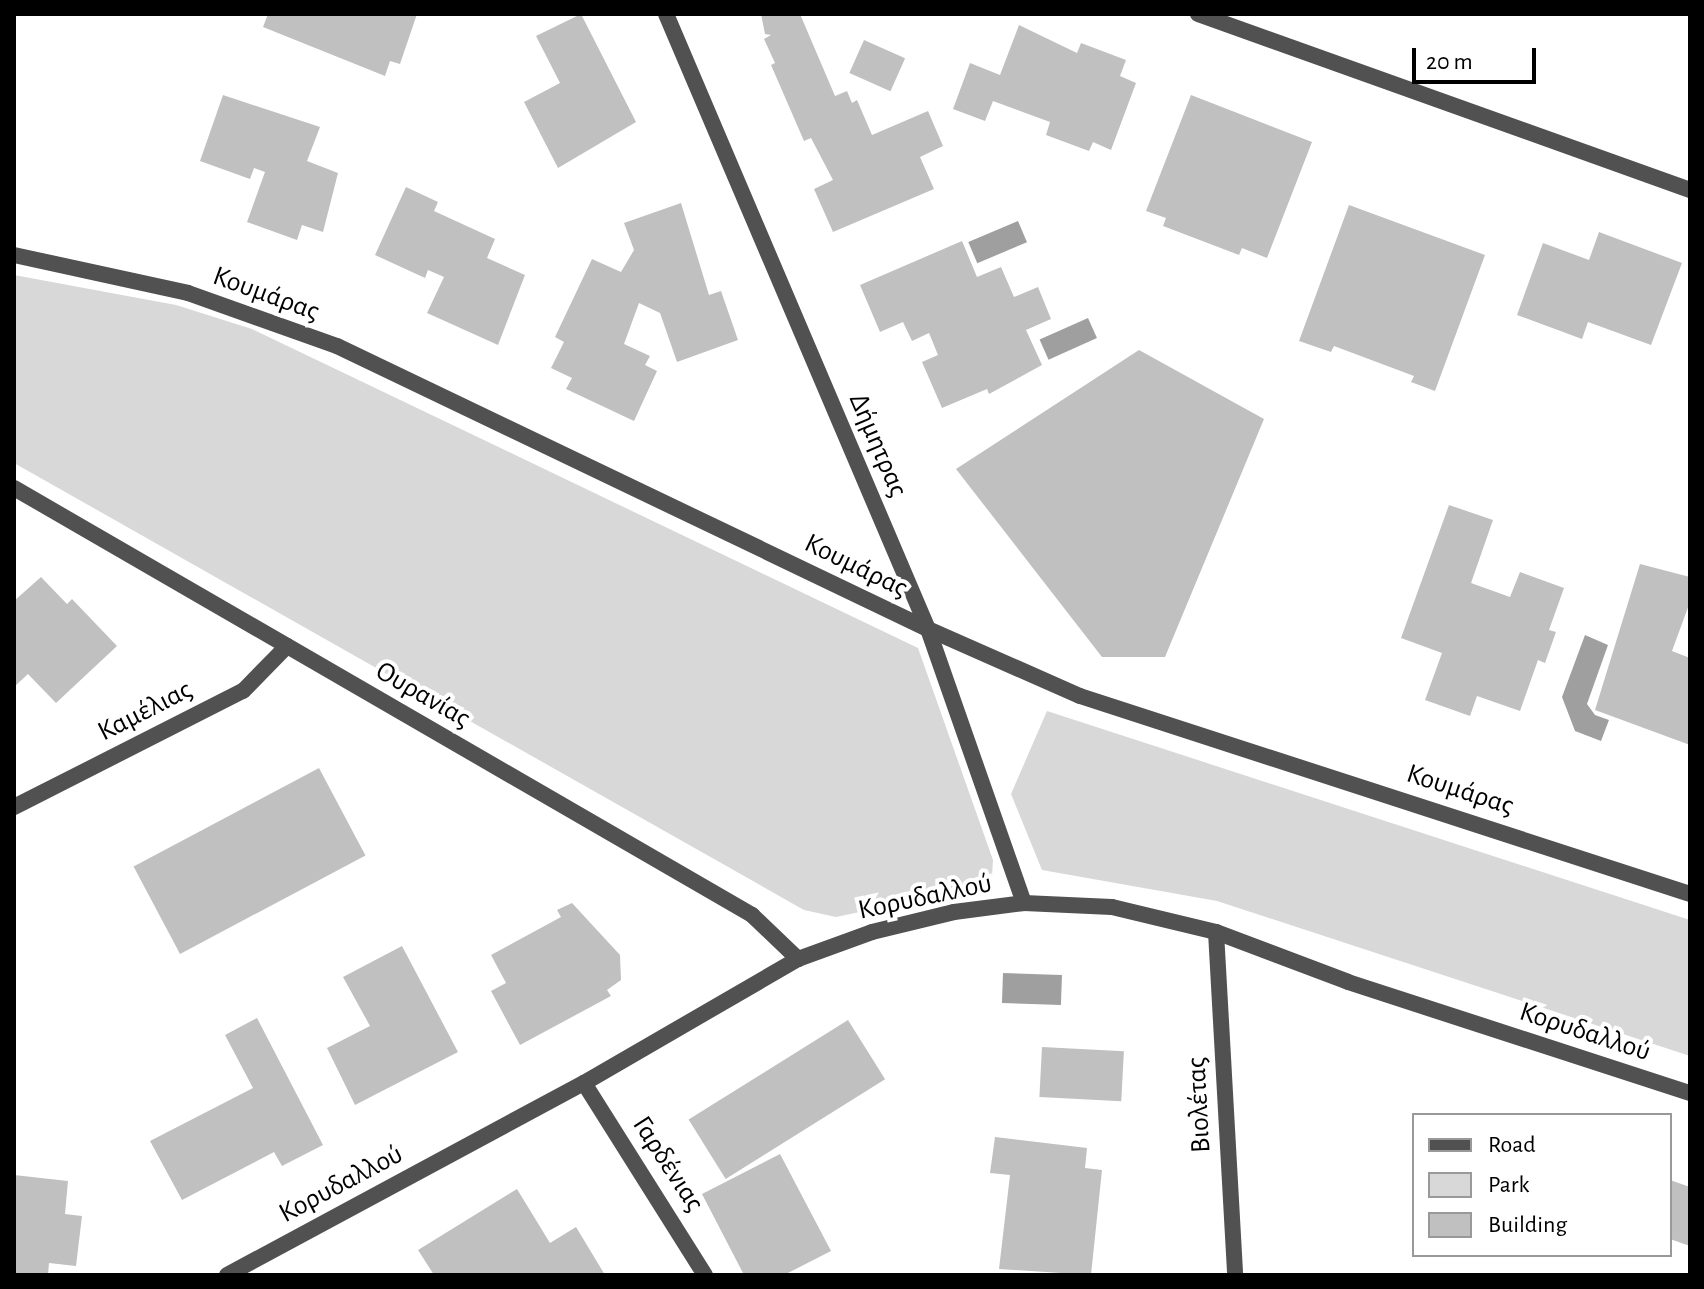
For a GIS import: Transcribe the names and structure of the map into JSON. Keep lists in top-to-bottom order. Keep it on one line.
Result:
{"streets":{"street":["Κουμάρας","Δήμητρας","Ουρανίας","Καμέλιας","Κορυδαλλού","Βιολέτας","Γαρδένιας"]},"crossings":[["Κουμάρας","Δήμητρας"],["Δήμητρας","Κορυδαλλού"],["Ουρανίας","Καμέλιας"],["Ουρανίας","Κορυδαλλού"],["Κορυδαλλού","Βιολέτας"],["Κορυδαλλού","Γαρδένιας"]],"legend":["Road","Park","Building"],"scale_bar":"20 m"}
